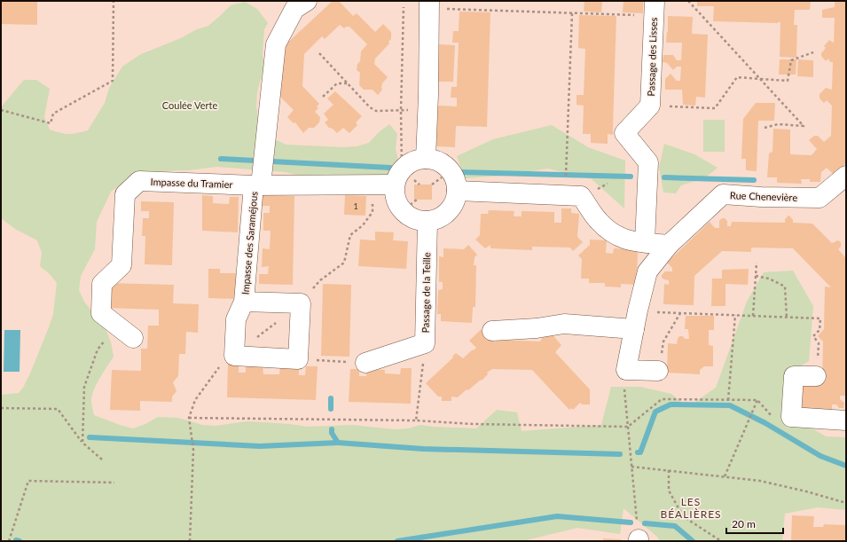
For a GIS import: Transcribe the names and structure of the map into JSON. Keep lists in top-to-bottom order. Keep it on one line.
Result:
{"streets":{"street":["Passage des Lisses","Impasse du Tramier","Rue Chenevière","Impasse des Saraméjous","Passage de la Teille"]},"crossings":[["Impasse du Tramier","Impasse des Saraméjous"],["Impasse du Tramier","Passage de la Teille"]],"districts":["LES BÉALIÈRES"],"parks":["Coulée Verte"],"house_numbers":["1"],"scale_bar":"20 m"}
